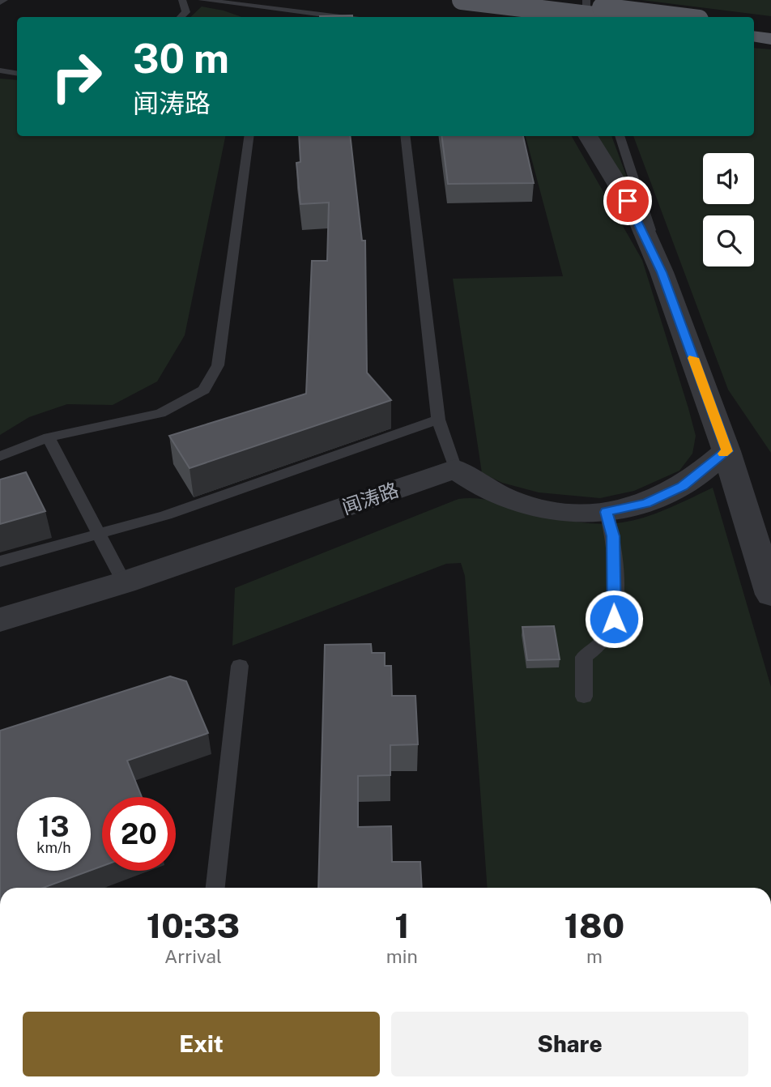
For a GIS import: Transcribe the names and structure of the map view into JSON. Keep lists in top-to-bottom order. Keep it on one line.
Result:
{"streets":{"street":["闻涛路"]},"page":{"turn":["30 m","闻涛路"],"speed":"13 km/h","limit":"20","eta":["10:33","Arrival","1","min","180","m"],"buttons":["Exit","Share"]}}
